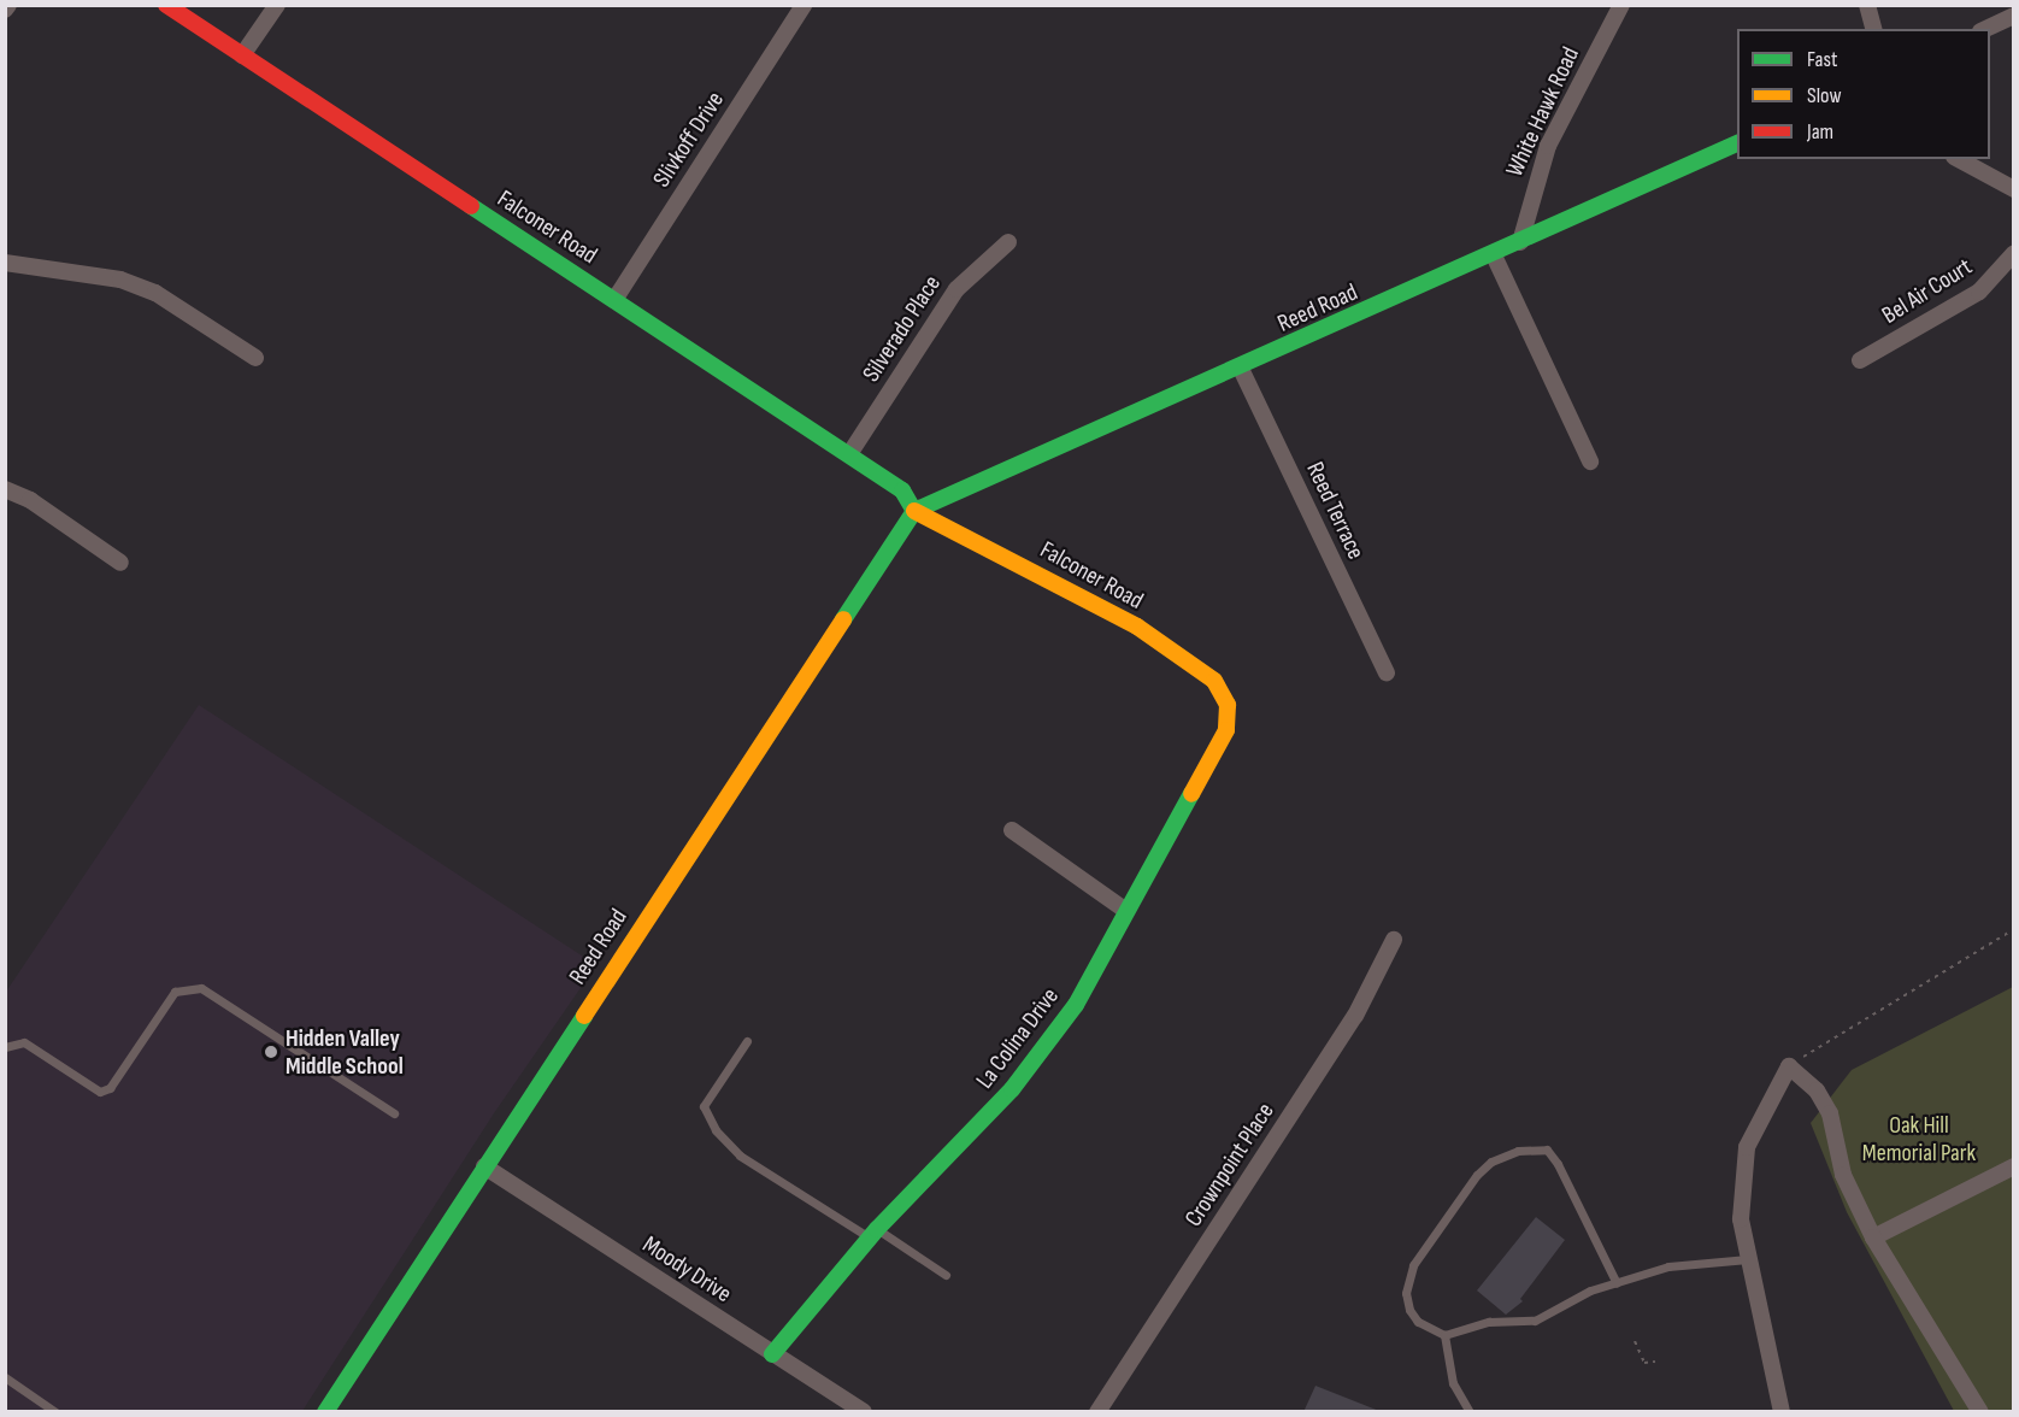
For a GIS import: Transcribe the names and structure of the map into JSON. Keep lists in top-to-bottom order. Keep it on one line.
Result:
{"streets":{"street":["White Hawk Road","Slivkoff Drive","Falconer Road","Bel Air Court","Reed Road","Silverado Place","Reed Terrace","La Colina Drive","Crownpoint Place","Moody Drive"]},"crossings":[["White Hawk Road","Reed Road"],["Slivkoff Drive","Falconer Road"],["Falconer Road","Reed Road"],["Falconer Road","Silverado Place"],["Falconer Road","La Colina Drive"],["Reed Road","Reed Terrace"],["Reed Road","Moody Drive"],["La Colina Drive","Moody Drive"]],"parks":["Oak Hill Memorial Park"],"places":["Hidden Valley Middle School"],"legend":["Fast","Slow","Jam"]}
